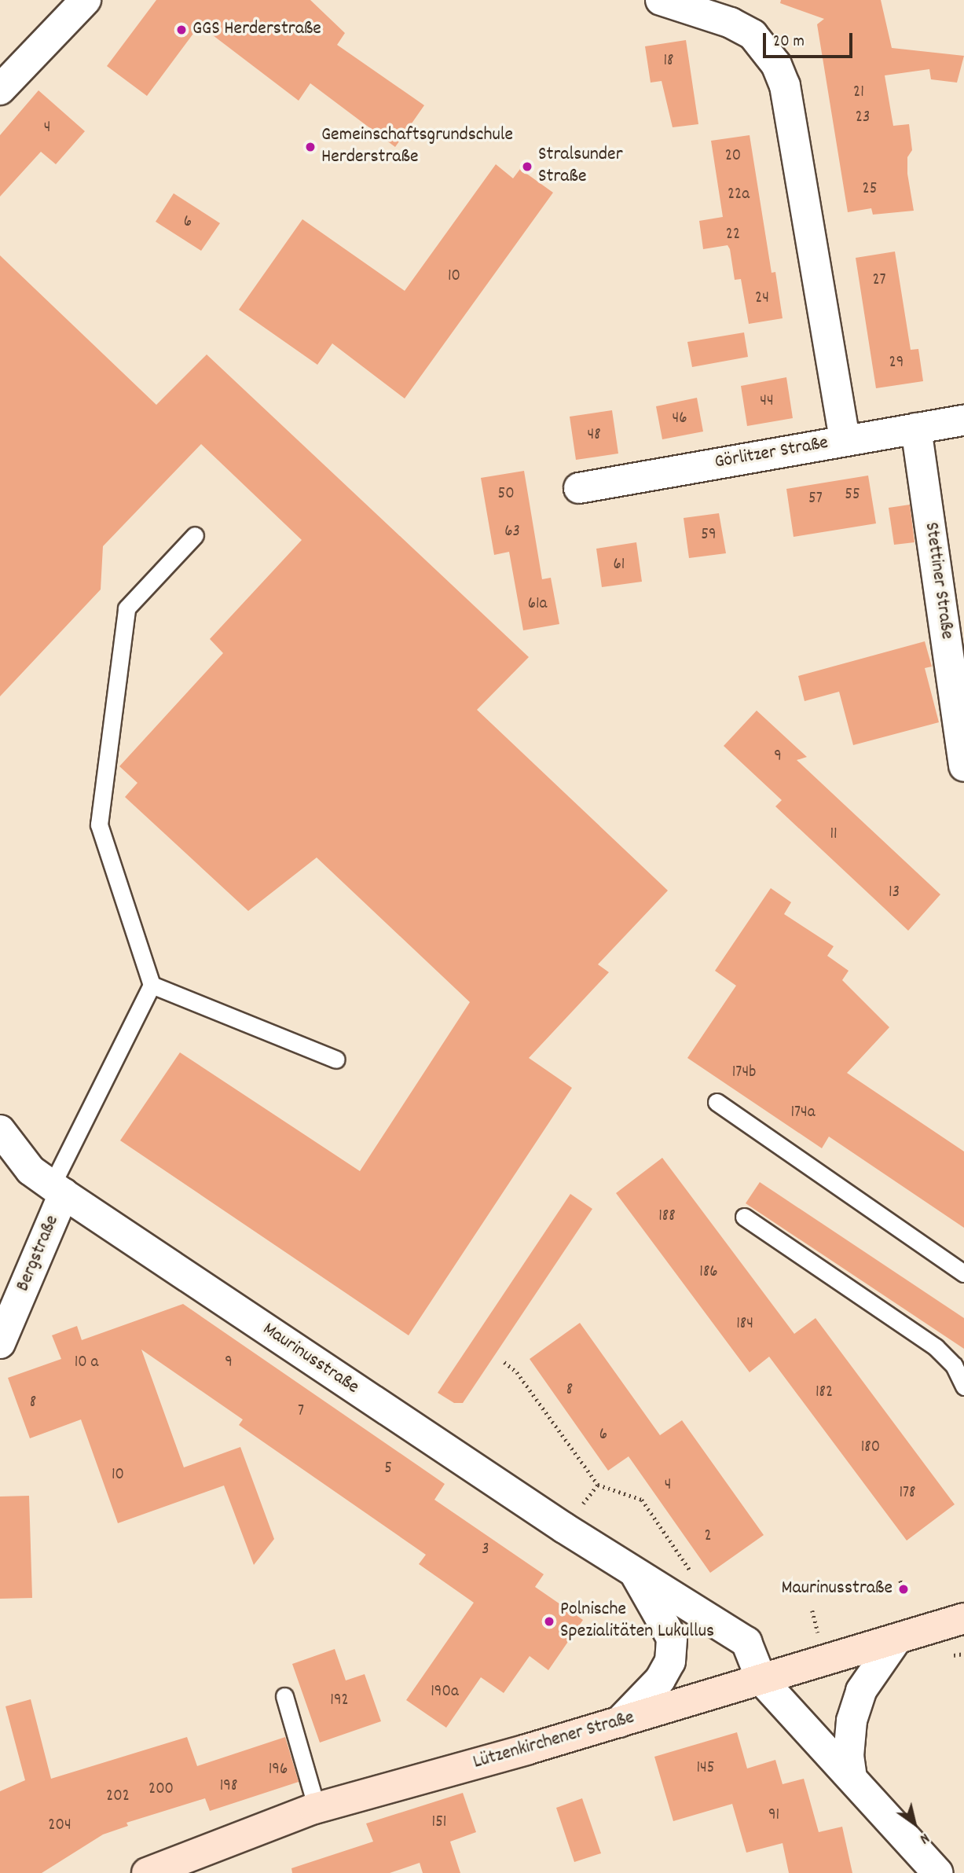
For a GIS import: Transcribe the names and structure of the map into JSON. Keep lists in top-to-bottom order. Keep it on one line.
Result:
{"streets":{"main road":["Lützenkirchener Straße"],"street":["Görlitzer Straße","Stettiner Straße","Bergstraße","Maurinusstraße"]},"crossings":[["Görlitzer Straße","Stettiner Straße"],["Bergstraße","Maurinusstraße"],["Maurinusstraße","Lützenkirchener Straße"]],"places":["GGS Herderstraße","Gemeinschaftsgrundschule Herderstraße","Stralsunder Straße","Maurinusstraße","Polnische Spezialitäten Lukullus"],"house_numbers":["18","21","23","4","20","25","22a","6","22","10","27","24","29","44","46","48","50","55","57","63","59","61","61a","9","11","13","174b","174a","188","186","184","10 a","9","8","182","8","7","6","180","5","10","4","178","2","3","190a","192","145","196","198","200","202","91","151","204"],"scale_bar":"20 m","north":"bottom right"}
